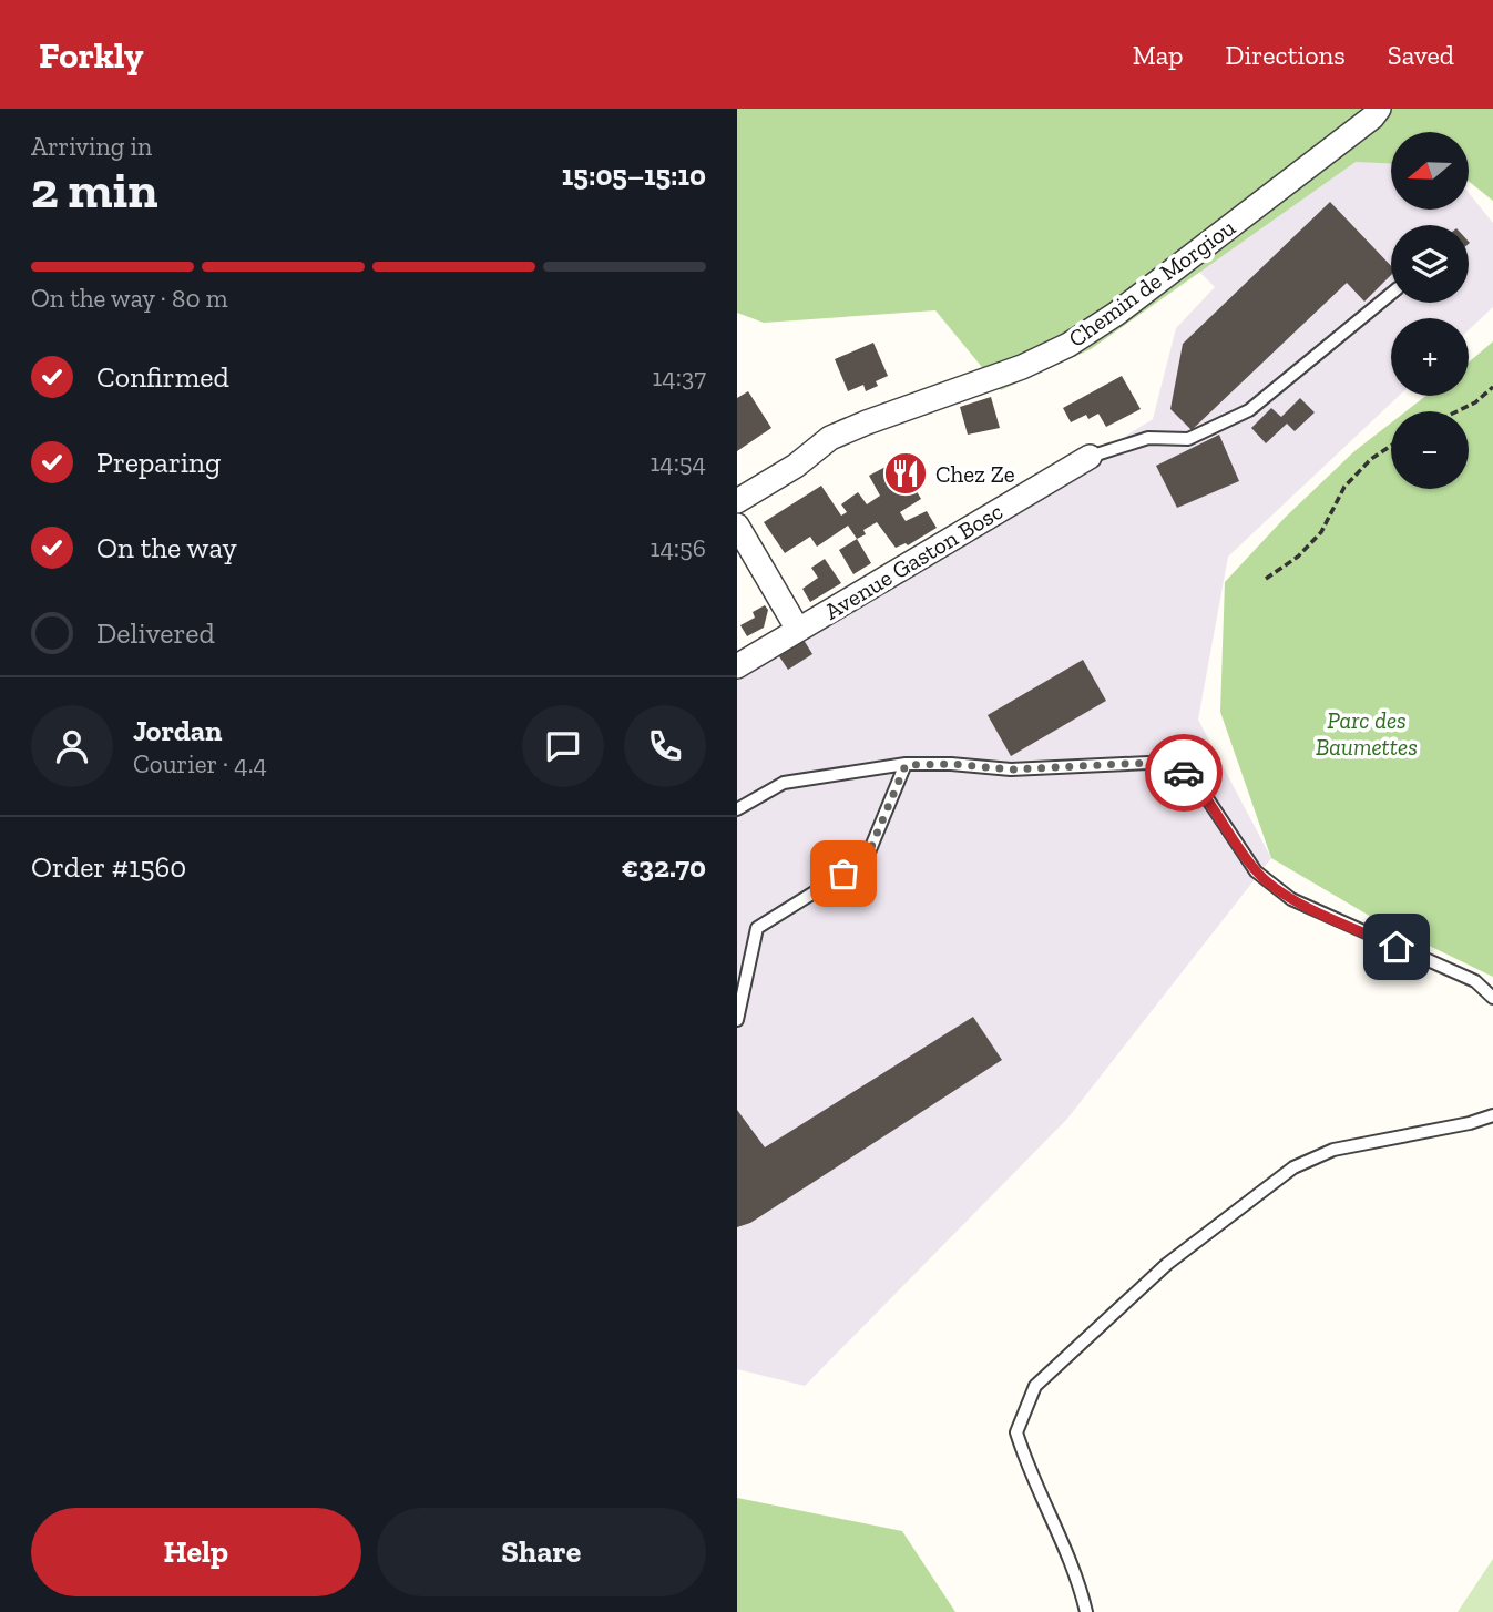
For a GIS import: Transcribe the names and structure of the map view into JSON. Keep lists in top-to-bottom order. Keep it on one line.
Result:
{"streets":{"street":["Chemin de Morgiou","Avenue Gaston Bosc"]},"parks":["Parc des Baumettes"],"places":{"restaurant":["Chez Ze"]},"north":"left","page":{"header":"Forkly","nav":["Map","Directions","Saved"],"heading":["2 min","Arriving in","15:05–15:10"],"panel":["Jordan","Courier · 4.4","Order #1560","€32.70"],"map_buttons":["+","−"],"bar":"On the way · 80 m","list":[["Confirmed","14:37"],["Preparing","14:54"],["On the way","14:56"],"Delivered"],"buttons":["Help","Share"]}}
